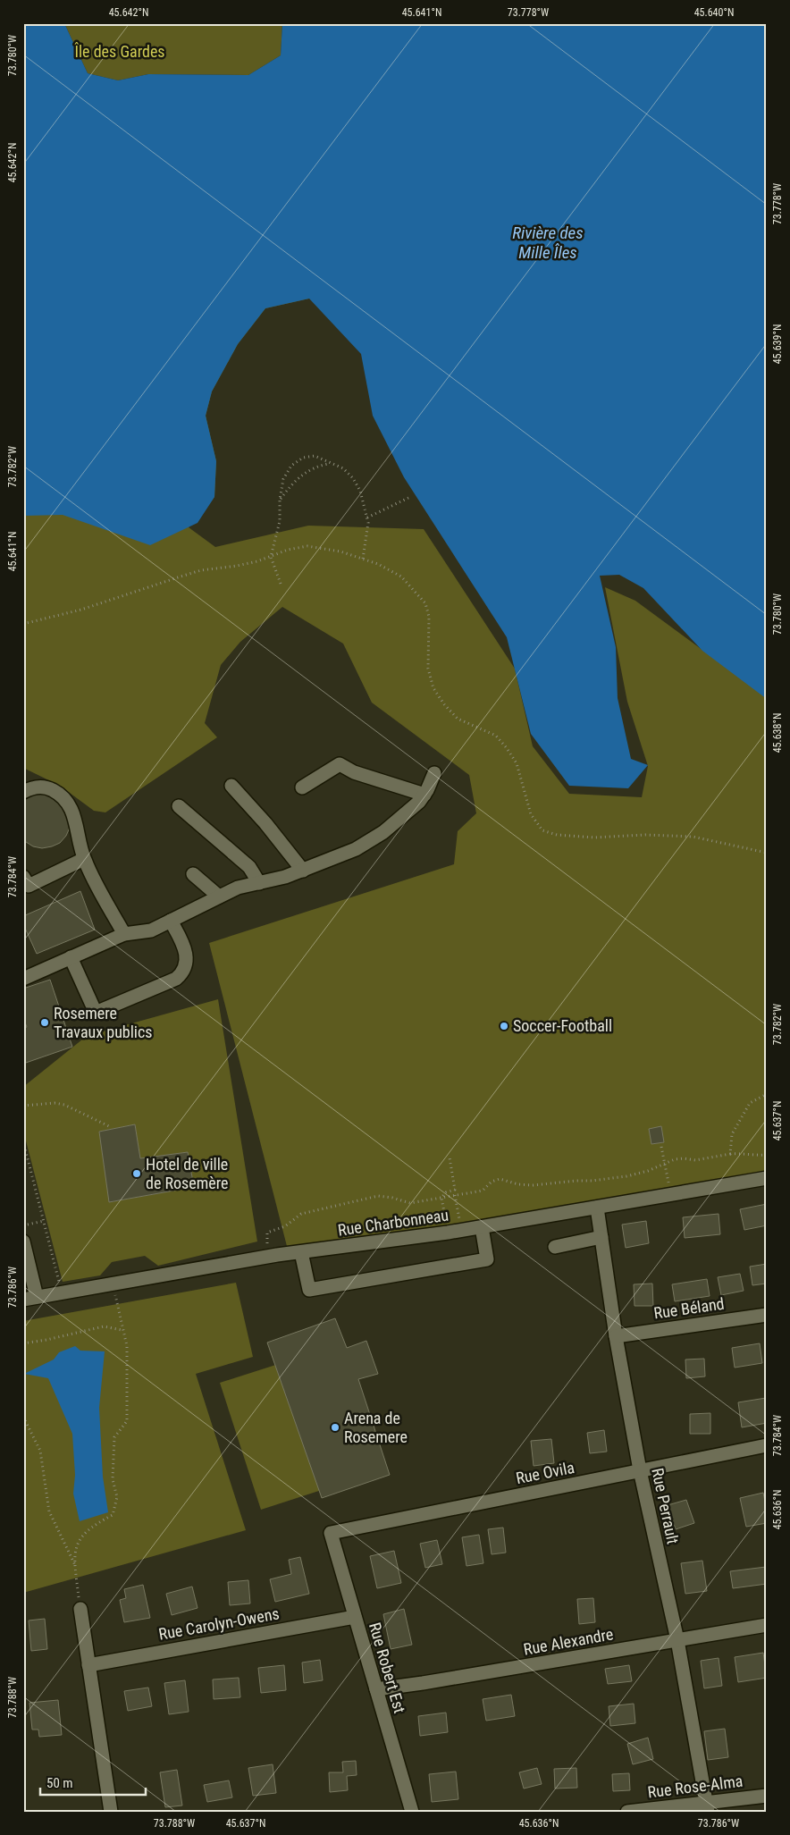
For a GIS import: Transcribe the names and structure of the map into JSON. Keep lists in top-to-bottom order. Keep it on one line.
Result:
{"streets":{"street":["Rue Charbonneau","Rue Béland","Rue Ovila","Rue Perrault","Rue Carolyn-Owens","Rue Alexandre","Rue Robert Est","Rue Rose-Alma"]},"crossings":[["Rue Charbonneau","Rue Perrault"],["Rue Béland","Rue Perrault"],["Rue Ovila","Rue Perrault"],["Rue Ovila","Rue Robert Est"],["Rue Perrault","Rue Alexandre"],["Rue Perrault","Rue Rose-Alma"],["Rue Carolyn-Owens","Rue Robert Est"],["Rue Alexandre","Rue Robert Est"]],"water":["Rivière des Mille Îles"],"parks":["Île des Gardes"],"places":["Rosemere Travaux publics","Soccer-Football","Hotel de ville de Rosemère","Arena de Rosemere"],"scale_bar":"50 m","coordinates":["45.642°N","45.641°N","73.778°W","45.640°N","73.780°W","45.639°N","73.782°W","45.638°N","73.784°W","45.637°N","73.786°W","45.636°N","73.788°W"]}
